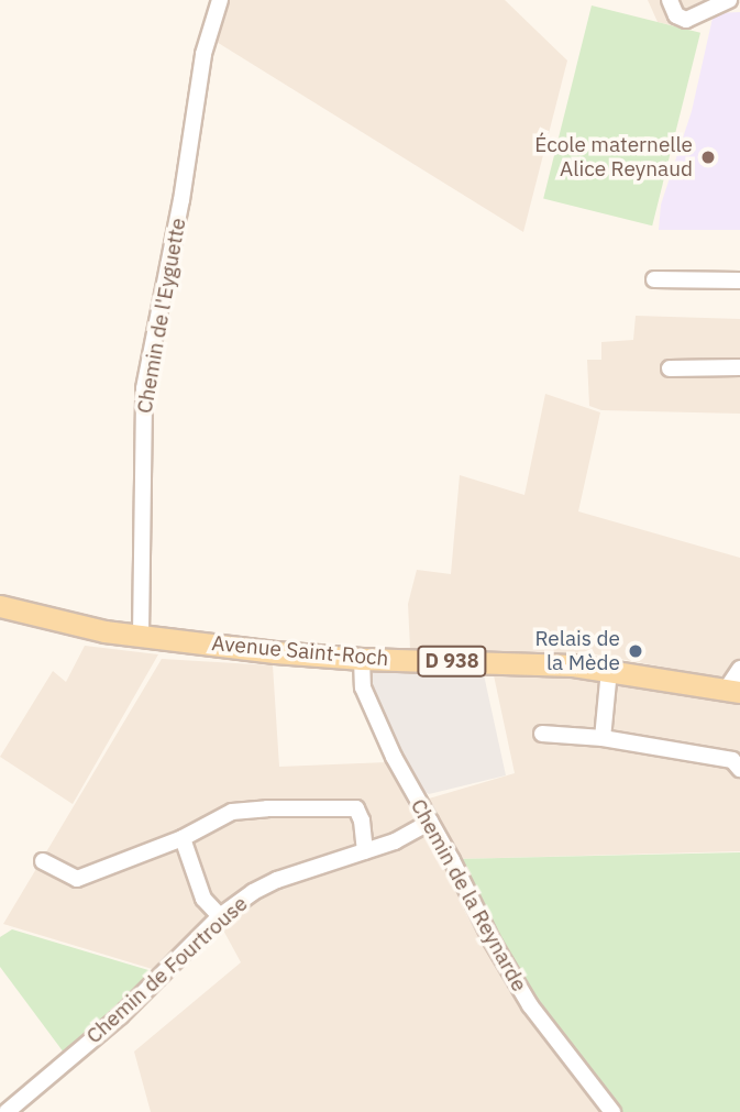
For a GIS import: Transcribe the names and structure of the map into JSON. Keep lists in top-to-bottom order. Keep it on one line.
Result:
{"streets":{"main road":["Avenue Saint-Roch","D 938"],"street":["Chemin de l'Eyguette","Chemin de la Reynarde","Chemin de Fourtrouse"]},"crossings":[["Chemin de l'Eyguette","Avenue Saint-Roch"],["Avenue Saint-Roch","Chemin de la Reynarde"],["Chemin de la Reynarde","Chemin de Fourtrouse"]],"places":["École maternelle Alice Reynaud","Relais de la Mède"]}
